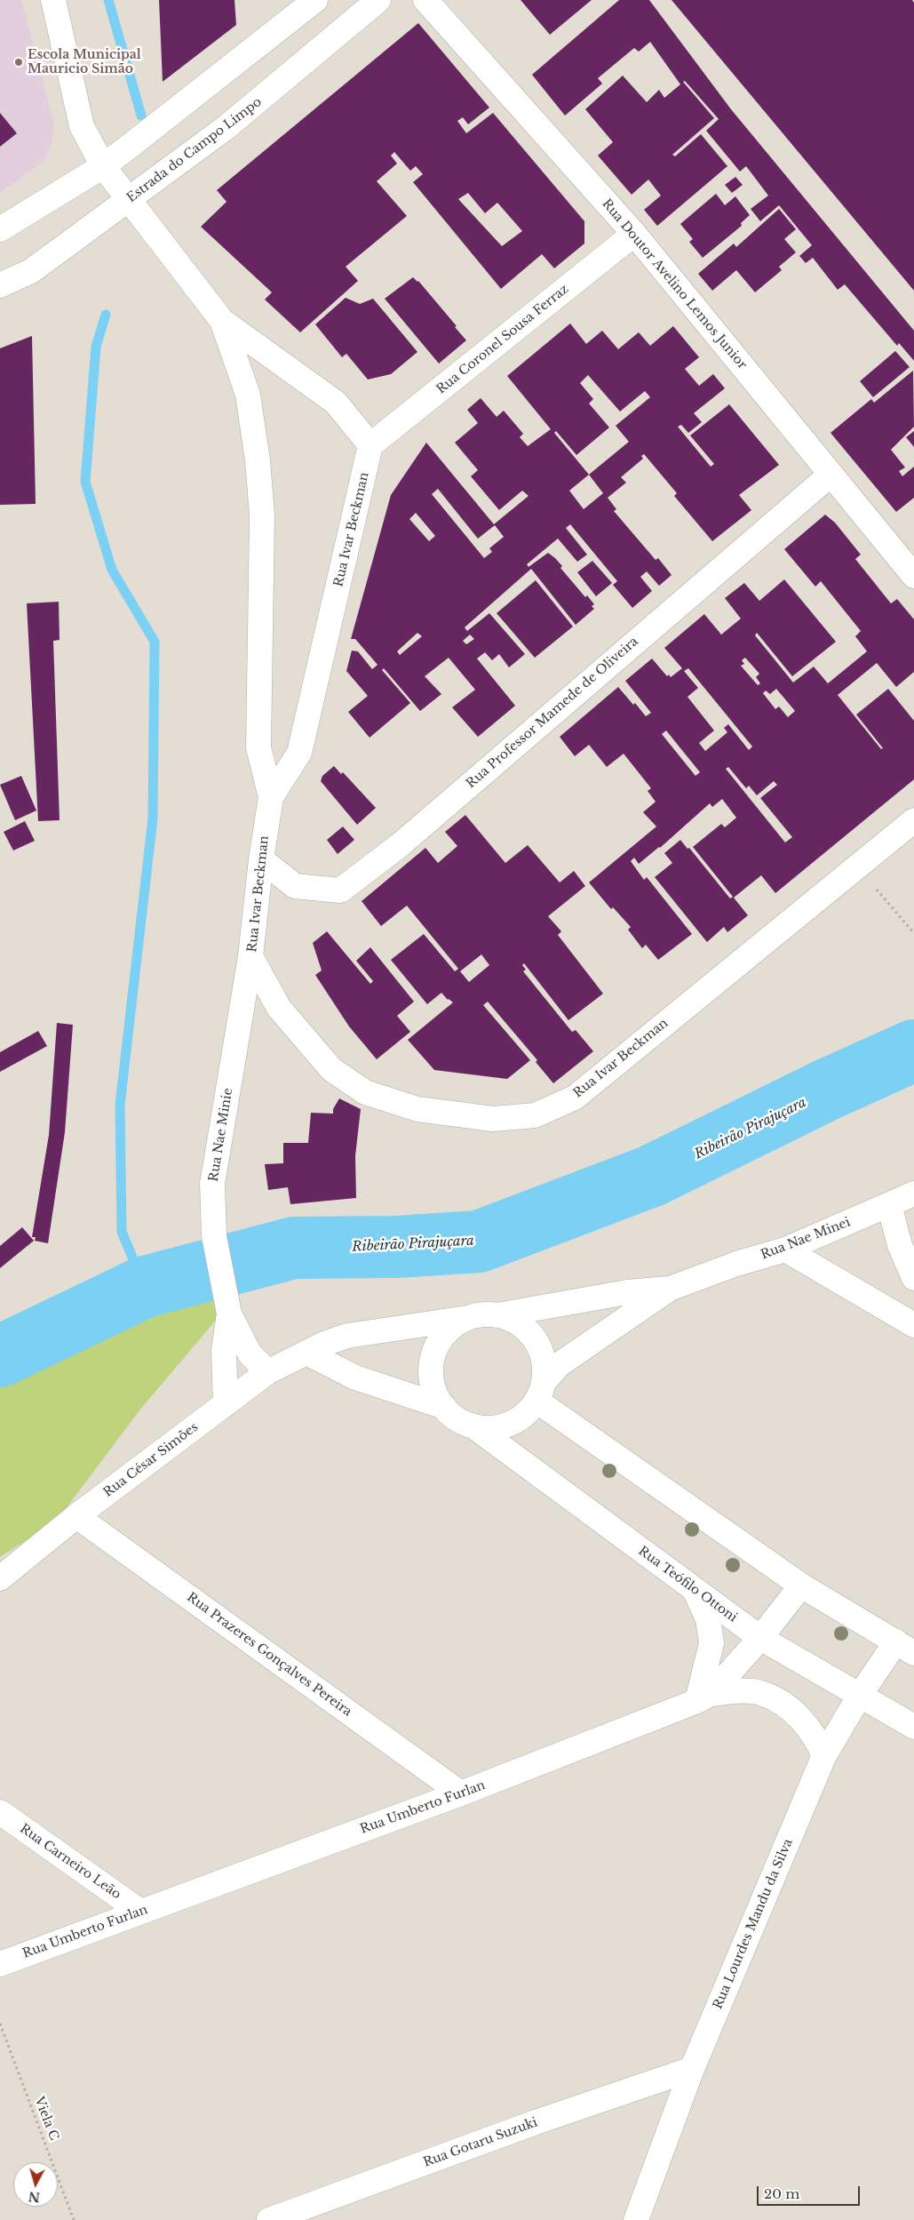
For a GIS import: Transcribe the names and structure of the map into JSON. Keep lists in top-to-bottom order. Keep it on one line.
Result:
{"streets":{"street":["Estrada do Campo Limpo","Rua Doutor Avelino Lemos Junior","Rua Coronel Sousa Ferraz","Rua Ivar Beckman","Rua Professor Mamede de Oliveira","Rua Nae Minie","Rua Nae Minei","Rua César Simões","Rua Teófilo Ottoni","Rua Prazeres Gonçalves Pereira","Rua Umberto Furlan","Rua Carneiro Leão","Rua Lourdes Mandu da Silva","Rua Gotaru Suzuki"],"path":["Viela C"]},"crossings":[["Estrada do Campo Limpo","Rua Ivar Beckman"],["Rua Doutor Avelino Lemos Junior","Rua Coronel Sousa Ferraz"],["Rua Doutor Avelino Lemos Junior","Rua Professor Mamede de Oliveira"],["Rua Coronel Sousa Ferraz","Rua Ivar Beckman"],["Rua Ivar Beckman","Rua Professor Mamede de Oliveira"],["Rua Ivar Beckman","Rua Nae Minie"],["Rua Nae Minie","Rua César Simões"],["Rua Nae Minei","Rua César Simões"],["Rua Nae Minei","Rua Teófilo Ottoni"],["Rua César Simões","Rua Teófilo Ottoni"],["Rua César Simões","Rua Prazeres Gonçalves Pereira"],["Rua Teófilo Ottoni","Rua Umberto Furlan"],["Rua Teófilo Ottoni","Rua Lourdes Mandu da Silva"],["Rua Prazeres Gonçalves Pereira","Rua Umberto Furlan"],["Rua Umberto Furlan","Rua Carneiro Leão"],["Rua Lourdes Mandu da Silva","Rua Gotaru Suzuki"]],"water":["Ribeirão Pirajuçara"],"places":["Escola Municipal Mauricio Simão"],"scale_bar":"20 m","north":"bottom"}
